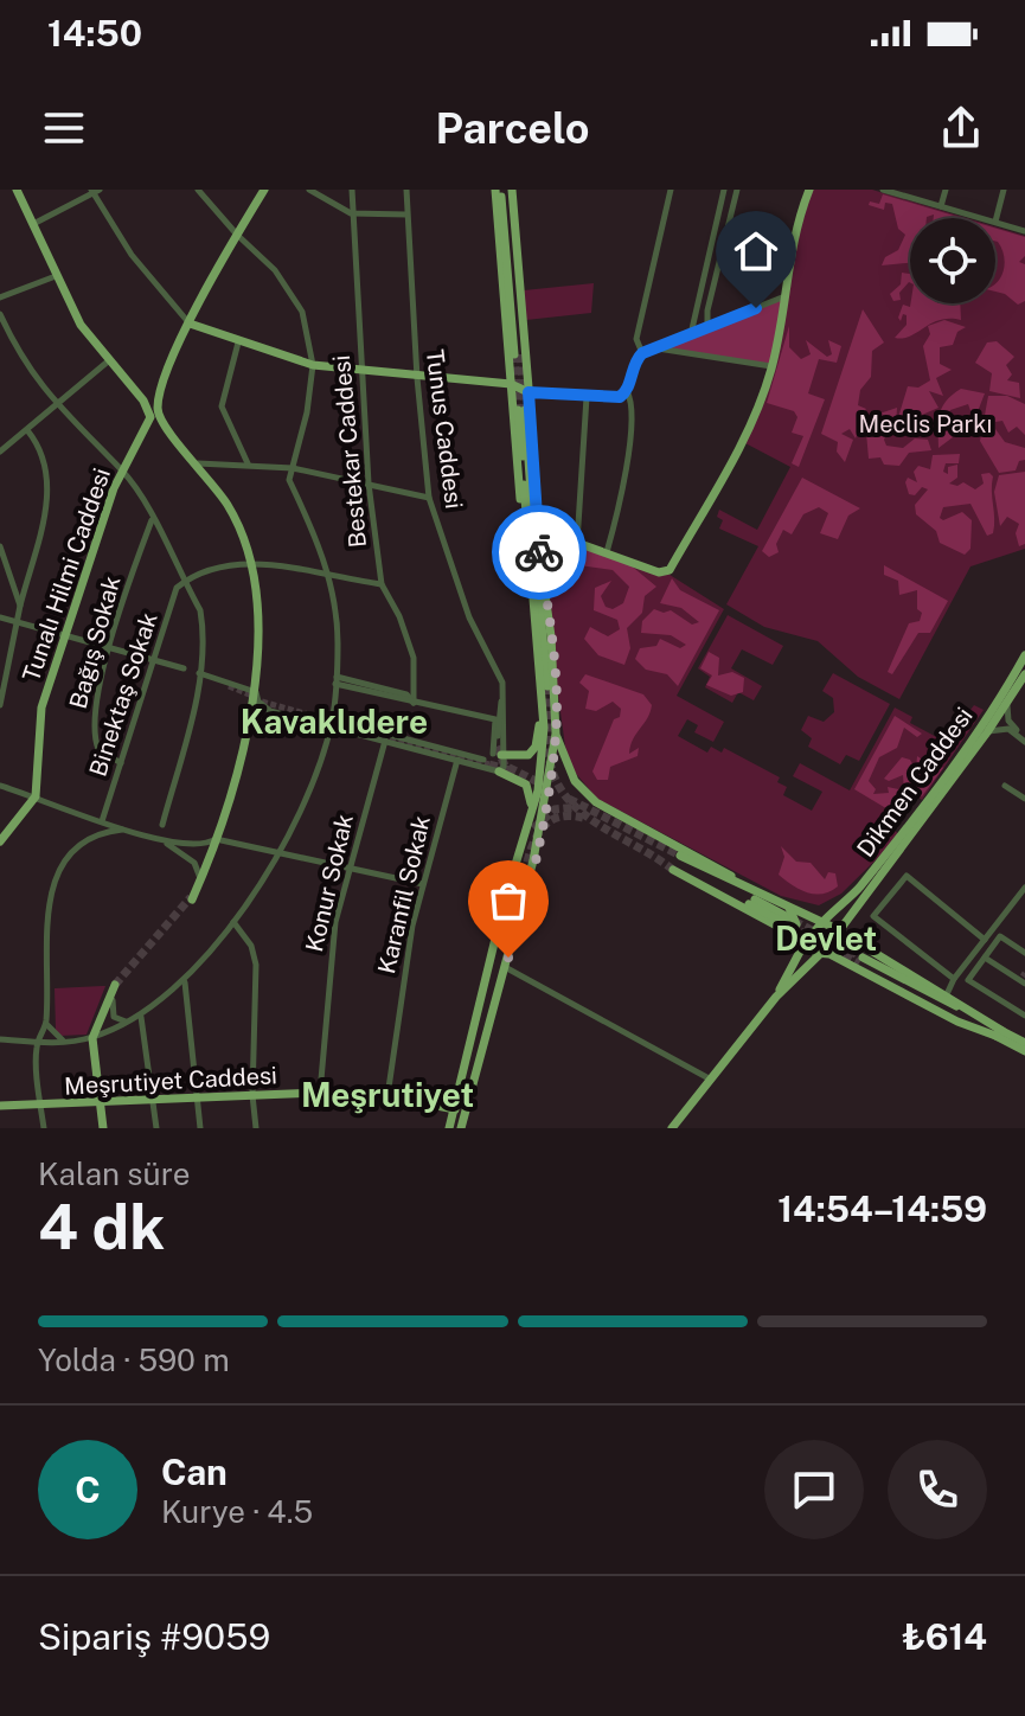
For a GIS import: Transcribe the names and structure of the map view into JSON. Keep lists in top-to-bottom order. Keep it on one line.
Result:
{"streets":{"main road":["Tunalı Hilmi Caddesi","Dikmen Caddesi","Meşrutiyet Caddesi"],"street":["Tunus Caddesi","Bestekar Caddesi","Bağış Sokak","Binektaş Sokak","Konur Sokak","Karanfil Sokak"]},"crossings":[["Bağış Sokak","Binektaş Sokak"],["Konur Sokak","Meşrutiyet Caddesi"],["Karanfil Sokak","Meşrutiyet Caddesi"]],"districts":["Kavaklıdere","Devlet","Meşrutiyet"],"parks":["Meclis Parkı"],"page":{"status":"14:50","header":"Parcelo","heading":["4 dk","Kalan süre","14:54–14:59"],"panel":["Can","Kurye · 4.5","Sipariş #9059","₺614"],"bar":"Yolda · 590 m","round":"C"}}
